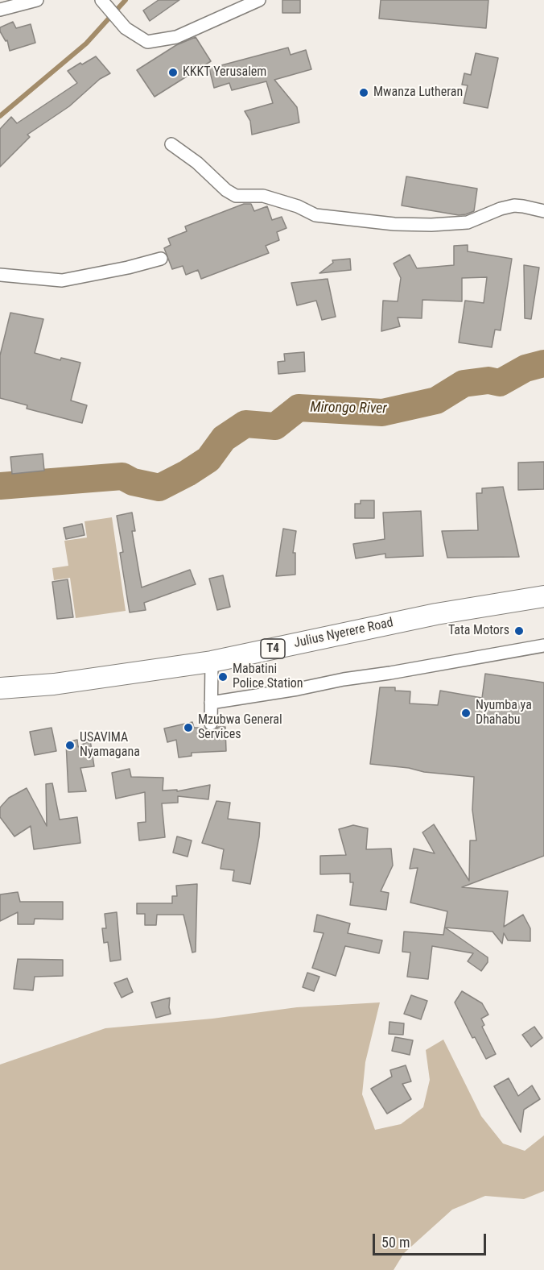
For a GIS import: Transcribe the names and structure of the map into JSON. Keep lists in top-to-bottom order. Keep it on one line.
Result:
{"streets":{"highway":["Julius Nyerere Road","T4"]},"water":["Mirongo River"],"places":["KKKT Yerusalem","Mwanza Lutheran","Tata Motors","Mabatini Police Station","Nyumba ya Dhahabu","Mzubwa General Services","USAVIMA Nyamagana"],"scale_bar":"50 m"}
